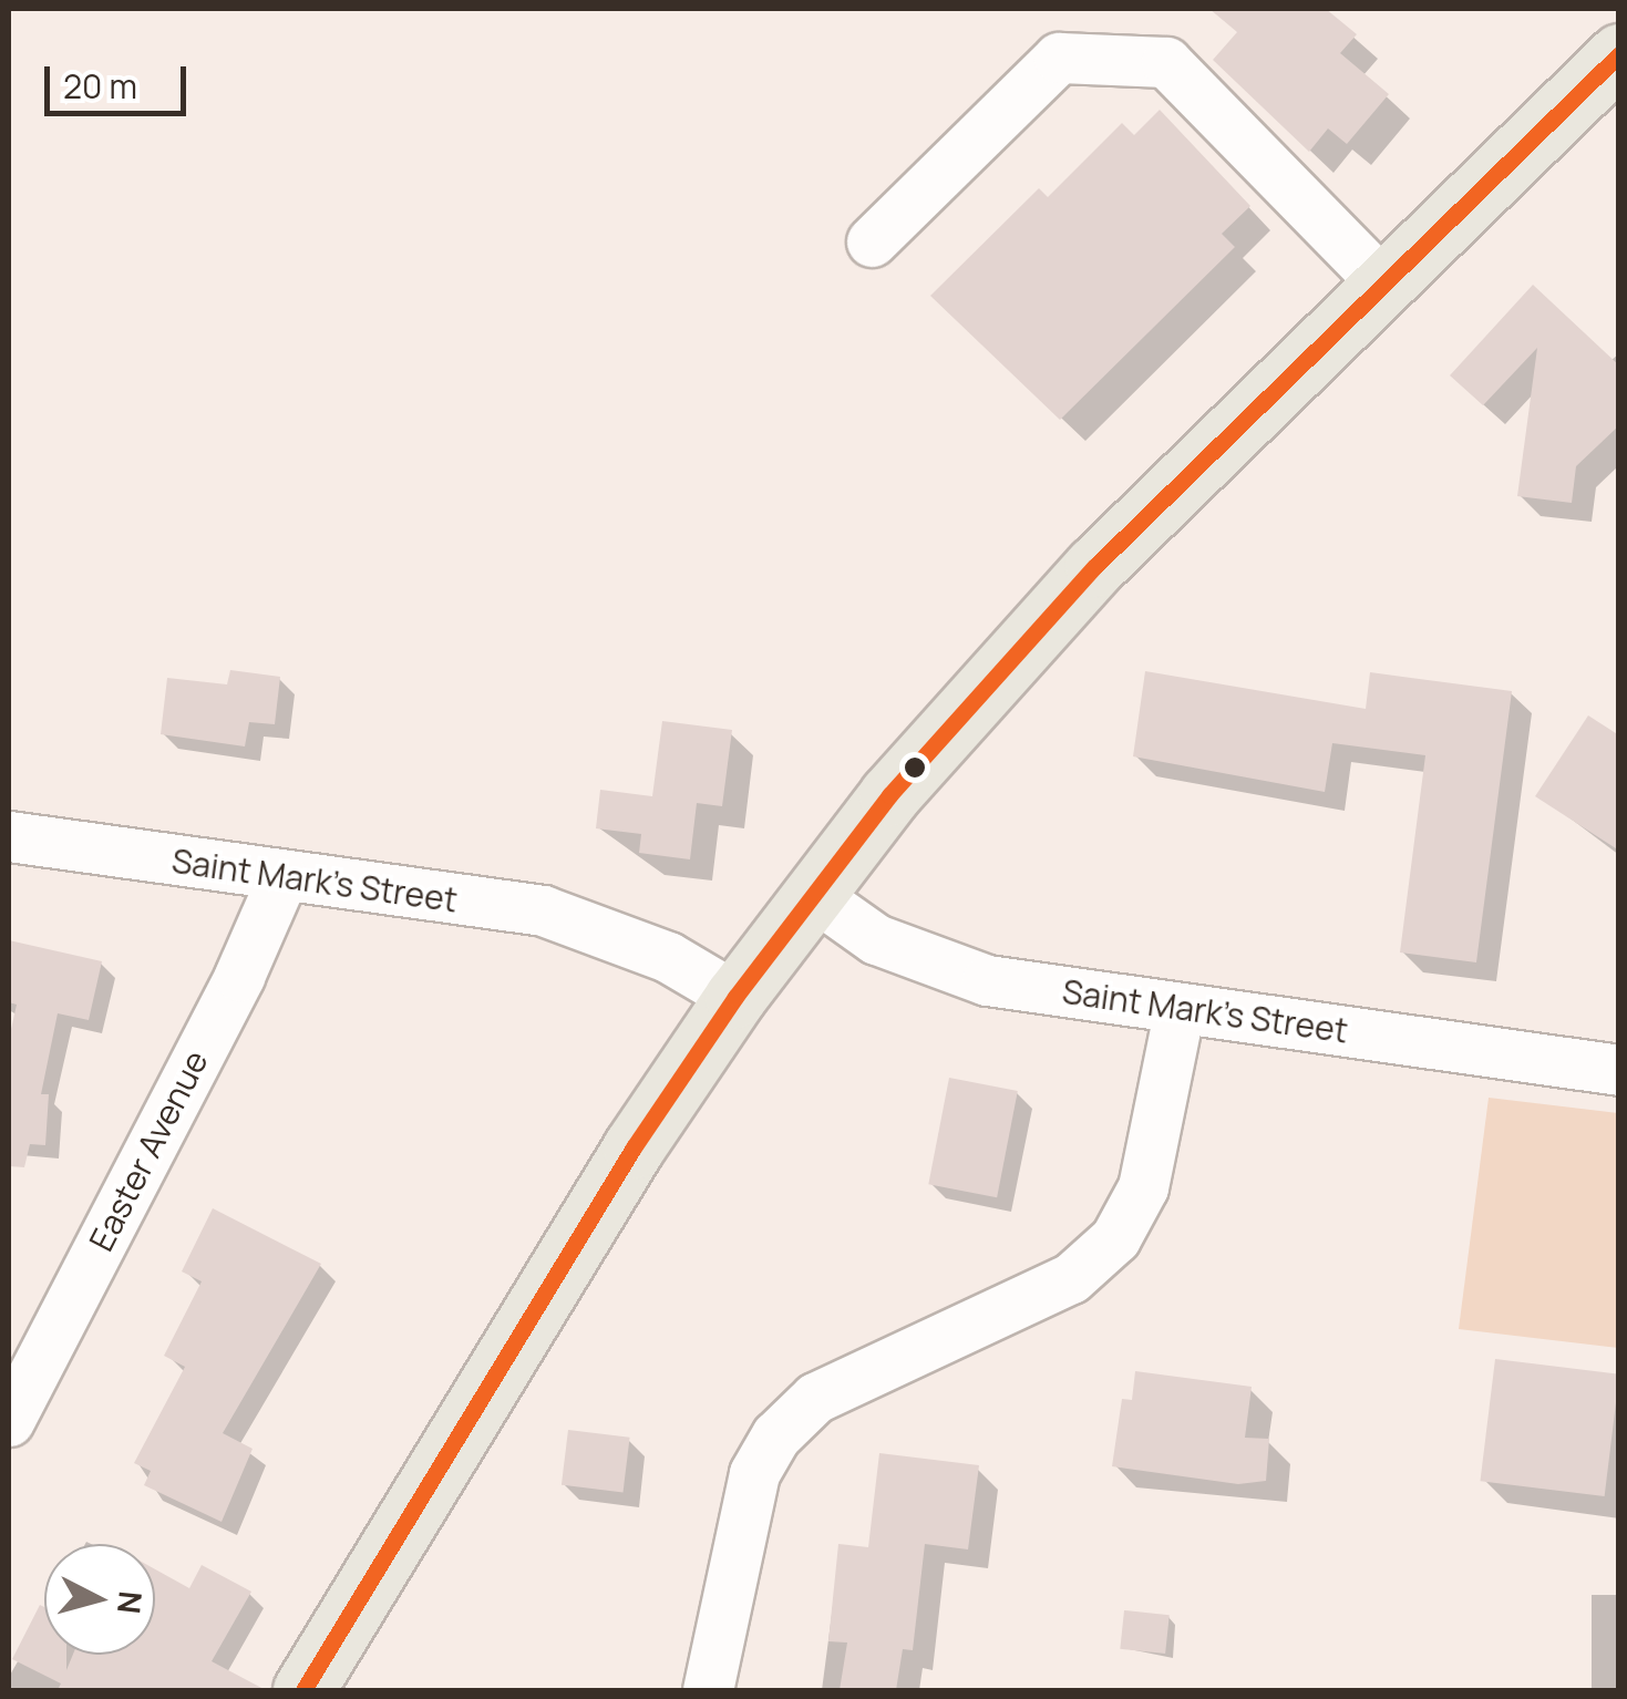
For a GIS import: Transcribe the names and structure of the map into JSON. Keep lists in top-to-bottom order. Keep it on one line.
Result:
{"streets":{"street":["Saint Mark's Street","Easter Avenue"]},"crossings":[["Saint Mark's Street","Easter Avenue"]],"scale_bar":"20 m","north":"right"}
